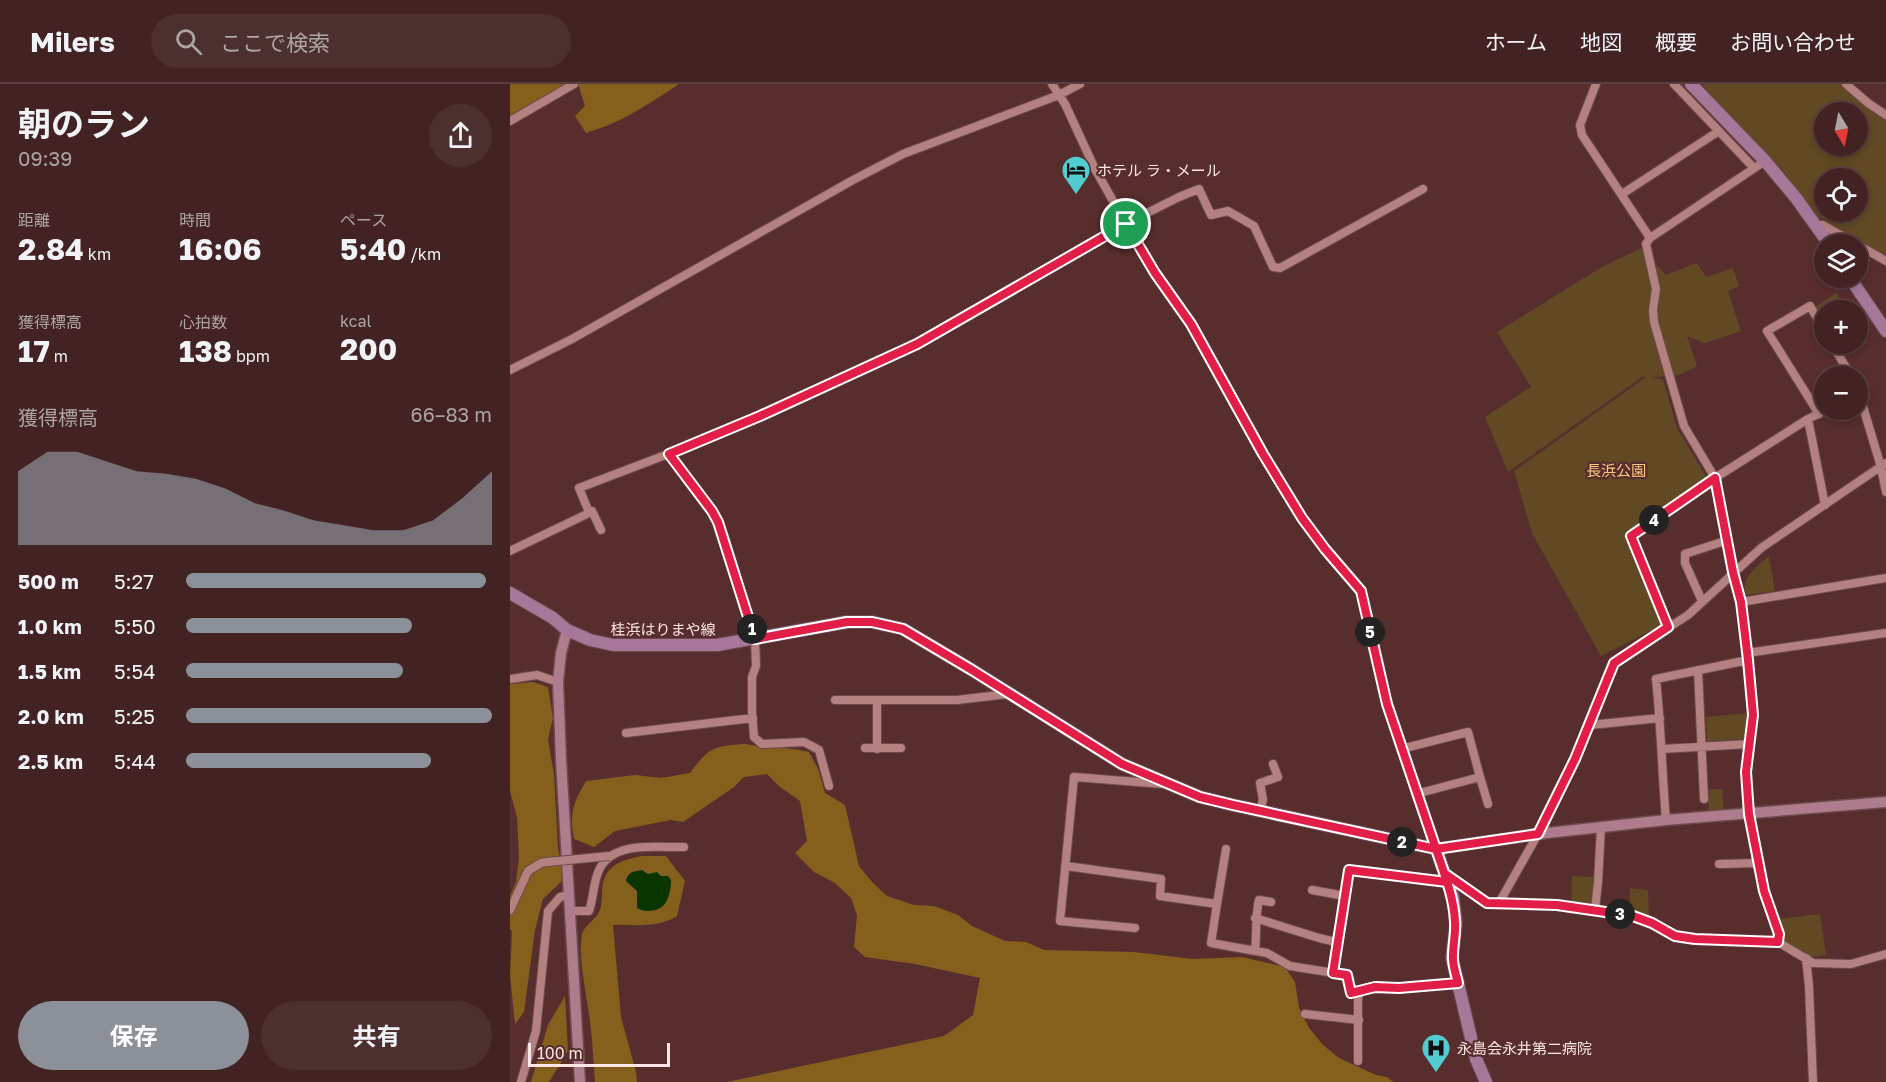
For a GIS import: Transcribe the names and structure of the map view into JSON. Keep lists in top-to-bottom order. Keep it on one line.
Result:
{"streets":{"main road":["桂浜はりまや線"]},"parks":["長浜公園"],"places":{"hotel":["ホテル ラ・メール"],"hospital":["永島会永井第二病院"]},"scale_bar":"100 m","north":"bottom","page":{"header":"Milers","search":"ここで検索","nav":["ホーム","地図","概要","お問い合わせ"],"heading":["朝のラン","09:39"],"map_buttons":["+","−"],"stats":[["距離","2.84 km"],["時間","16:06"],["ペース","5:40 /km"],["獲得標高","17 m"],["心拍数","138 bpm"],["kcal","200"]],"chart":["獲得標高","66–83 m"],"pins":["4","1","5","2","3"],"list":[{"name":"500 m","note":"5:27"},{"name":"1.0 km","note":"5:50"},{"name":"1.5 km","note":"5:54"},{"name":"2.0 km","note":"5:25"},{"name":"2.5 km","note":"5:44"}],"buttons":["保存","共有"],"scale":"100 m"}}
